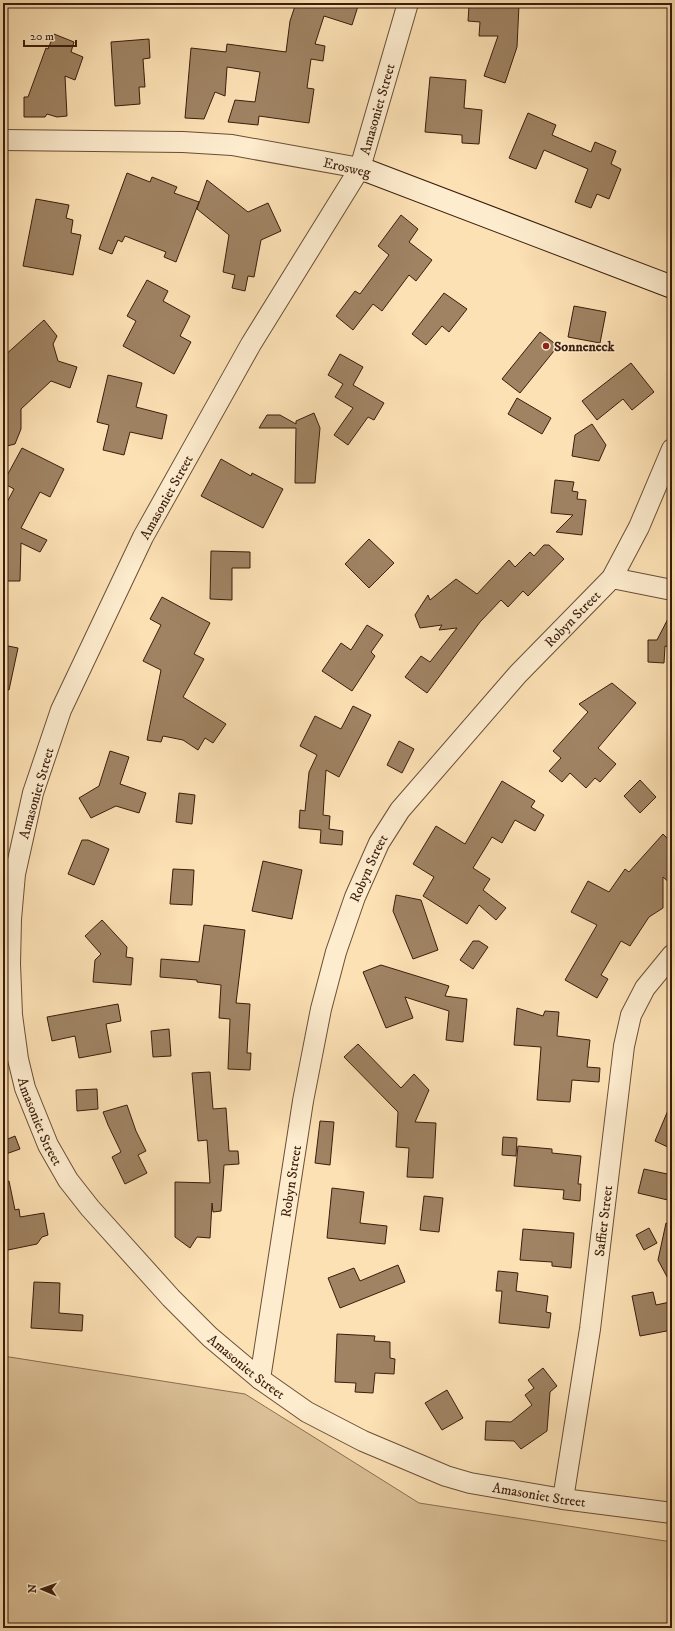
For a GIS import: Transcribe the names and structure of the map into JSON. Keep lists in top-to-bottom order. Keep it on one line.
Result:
{"streets":{"street":["Amasoniet Street","Erosweg","Robyn Street","Saffier Street"]},"crossings":[["Amasoniet Street","Erosweg"],["Amasoniet Street","Robyn Street"],["Amasoniet Street","Saffier Street"]],"places":["Sonneneck"],"scale_bar":"20 m","north":"left"}
